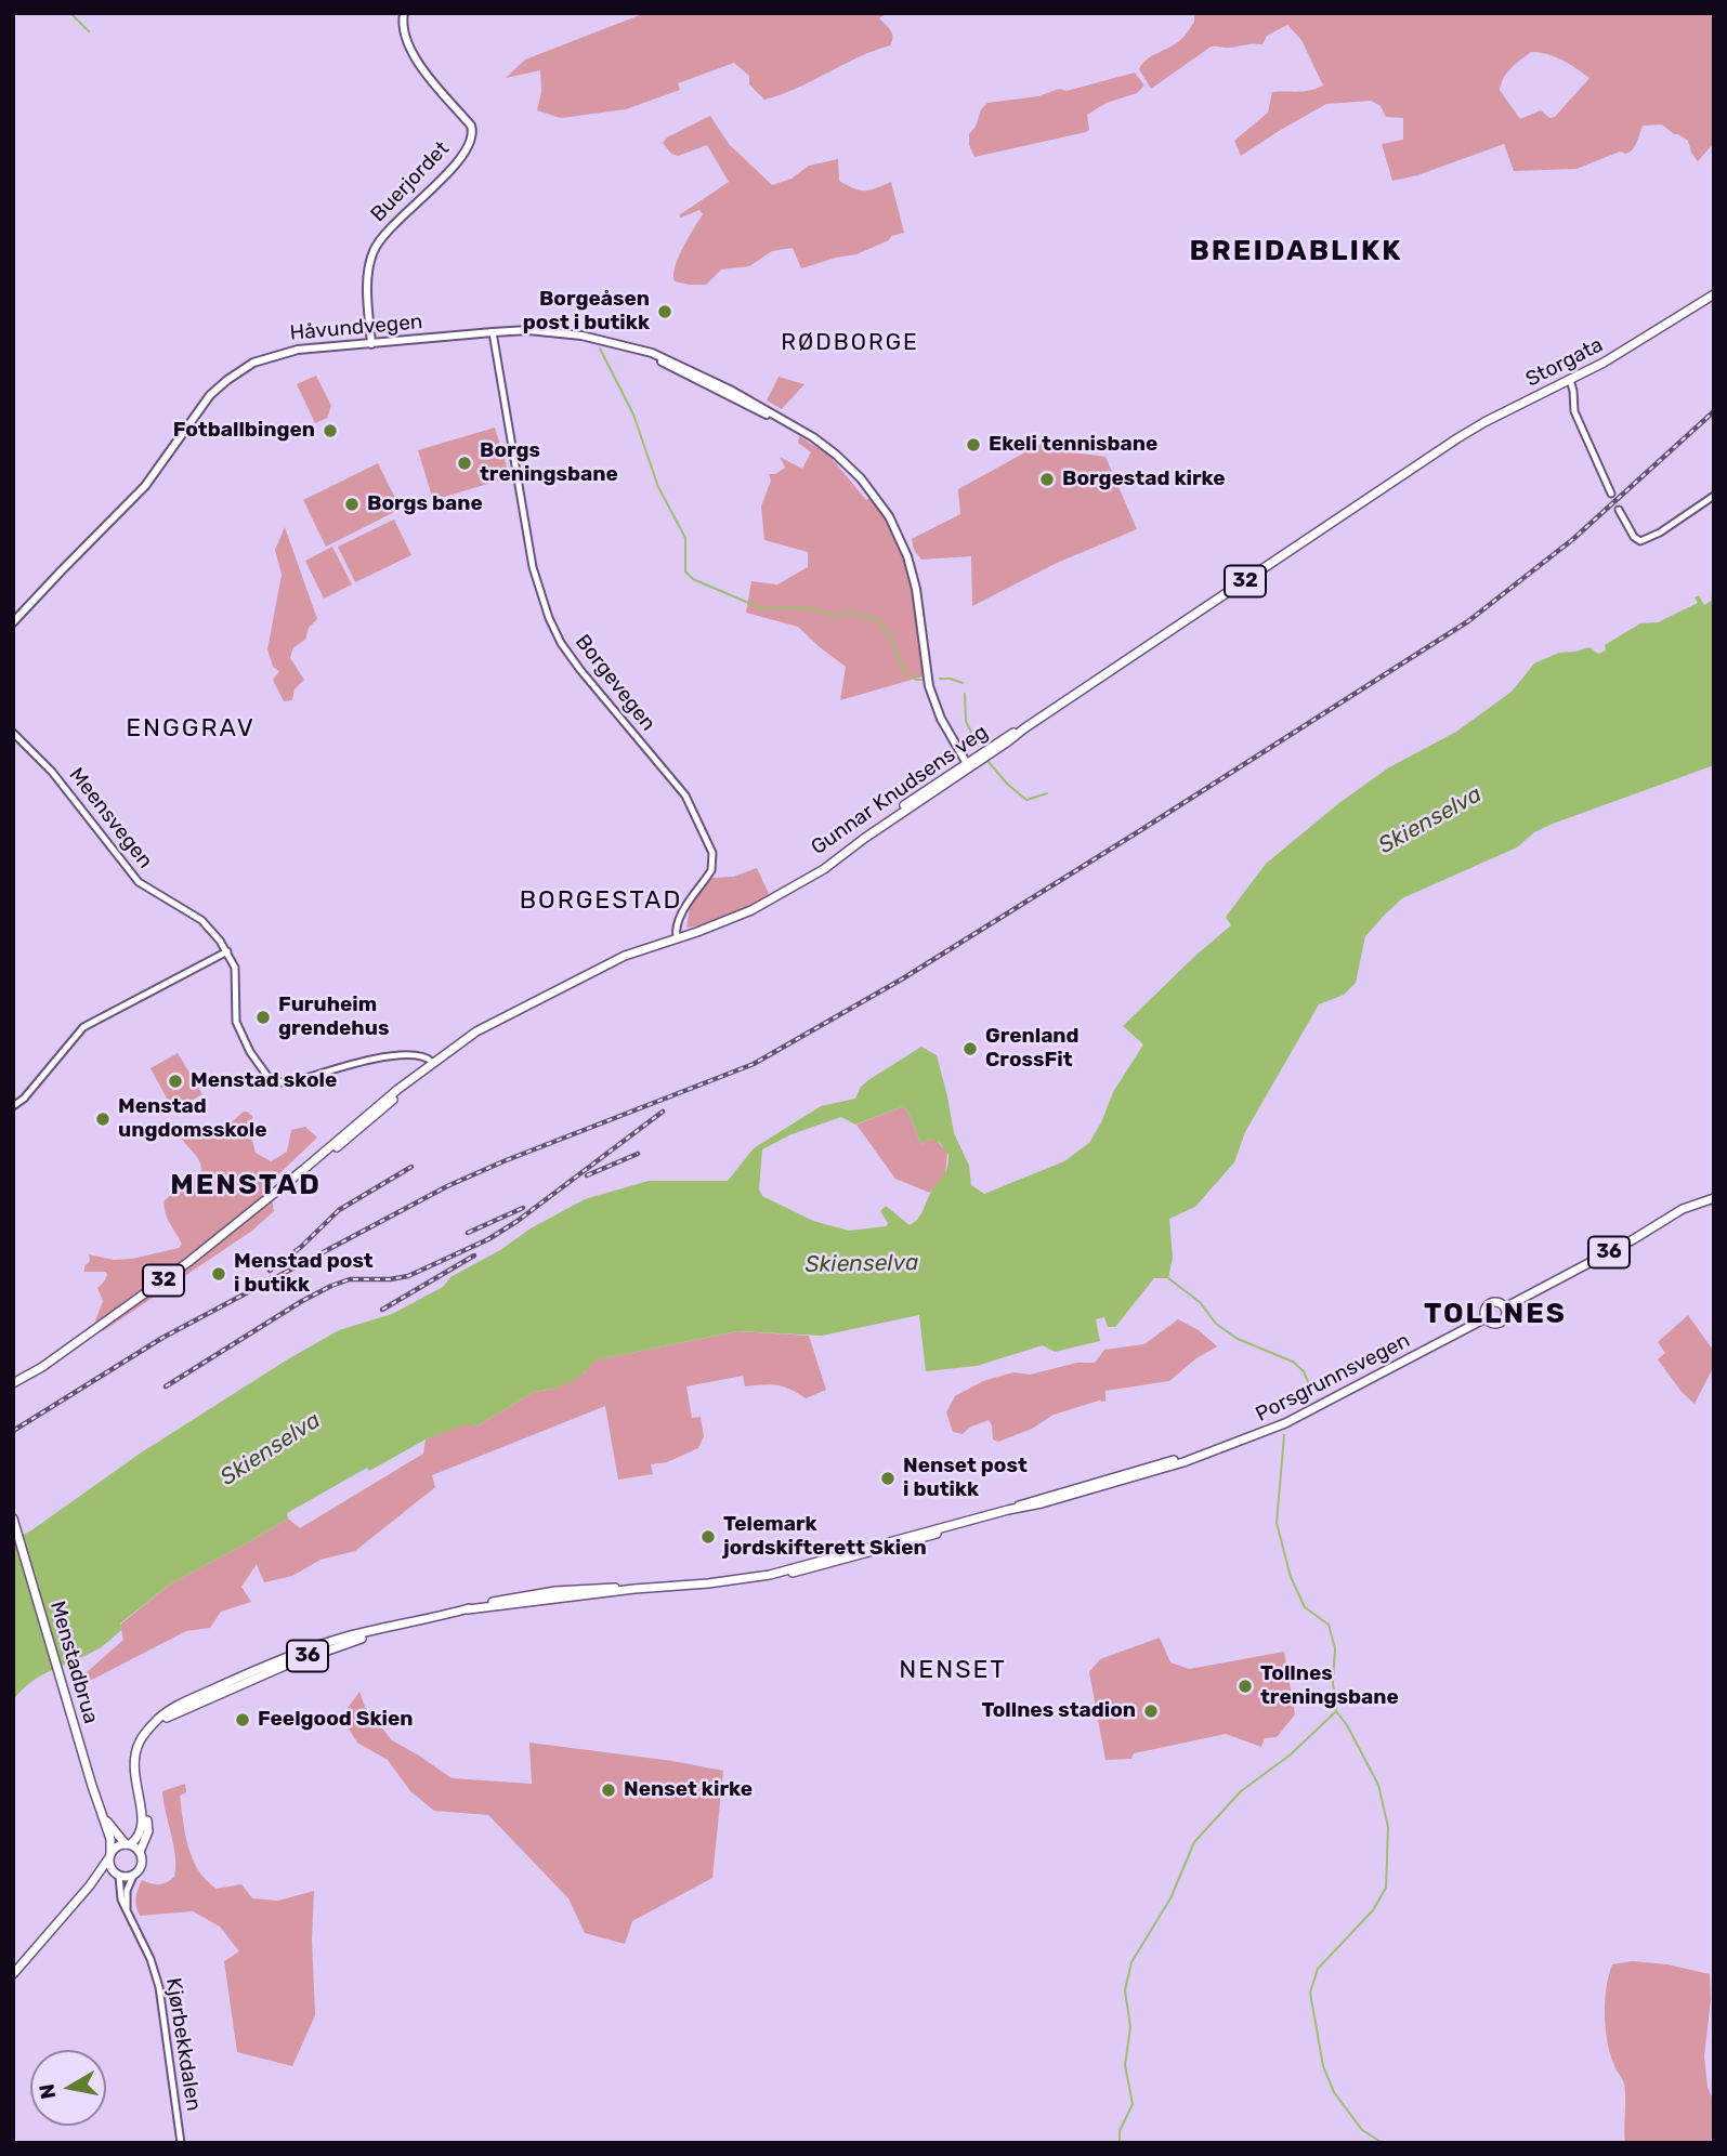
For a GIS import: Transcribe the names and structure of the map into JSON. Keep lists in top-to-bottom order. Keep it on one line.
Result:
{"streets":{"main road":["Buerjordet","Håvundvegen","Storgata","32","Gunnar Knudsens veg","36","Porsgrunnsvegen","Menstadbrua"],"street":["Borgevegen","Meensvegen","Kjørbekkdalen"]},"crossings":[["Buerjordet","Håvundvegen"],["Håvundvegen","Borgevegen"],["Håvundvegen","Gunnar Knudsens veg"],["Storgata","Gunnar Knudsens veg"],["Borgevegen","Gunnar Knudsens veg"],["Gunnar Knudsens veg","Meensvegen"],["36","Porsgrunnsvegen"],["36","Menstadbrua"],["36","Kjørbekkdalen"],["Porsgrunnsvegen","Menstadbrua"],["Porsgrunnsvegen","Kjørbekkdalen"],["Menstadbrua","Kjørbekkdalen"]],"districts":["BREIDABLIKK","RØDBORGE","ENGGRAV","BORGESTAD","MENSTAD","TOLLNES","NENSET"],"water":["Skienselva"],"places":["Borgeåsen post i butikk","Fotballbingen","Ekeli tennisbane","Borgs treningsbane","Borgestad kirke","Borgs bane","Furuheim grendehus","Grenland CrossFit","Menstad skole","Menstad ungdomsskole","Menstad post i butikk","Nenset post i butikk","Telemark jordskifterett Skien","Tollnes treningsbane","Tollnes stadion","Feelgood Skien","Nenset kirke"],"north":"left"}
